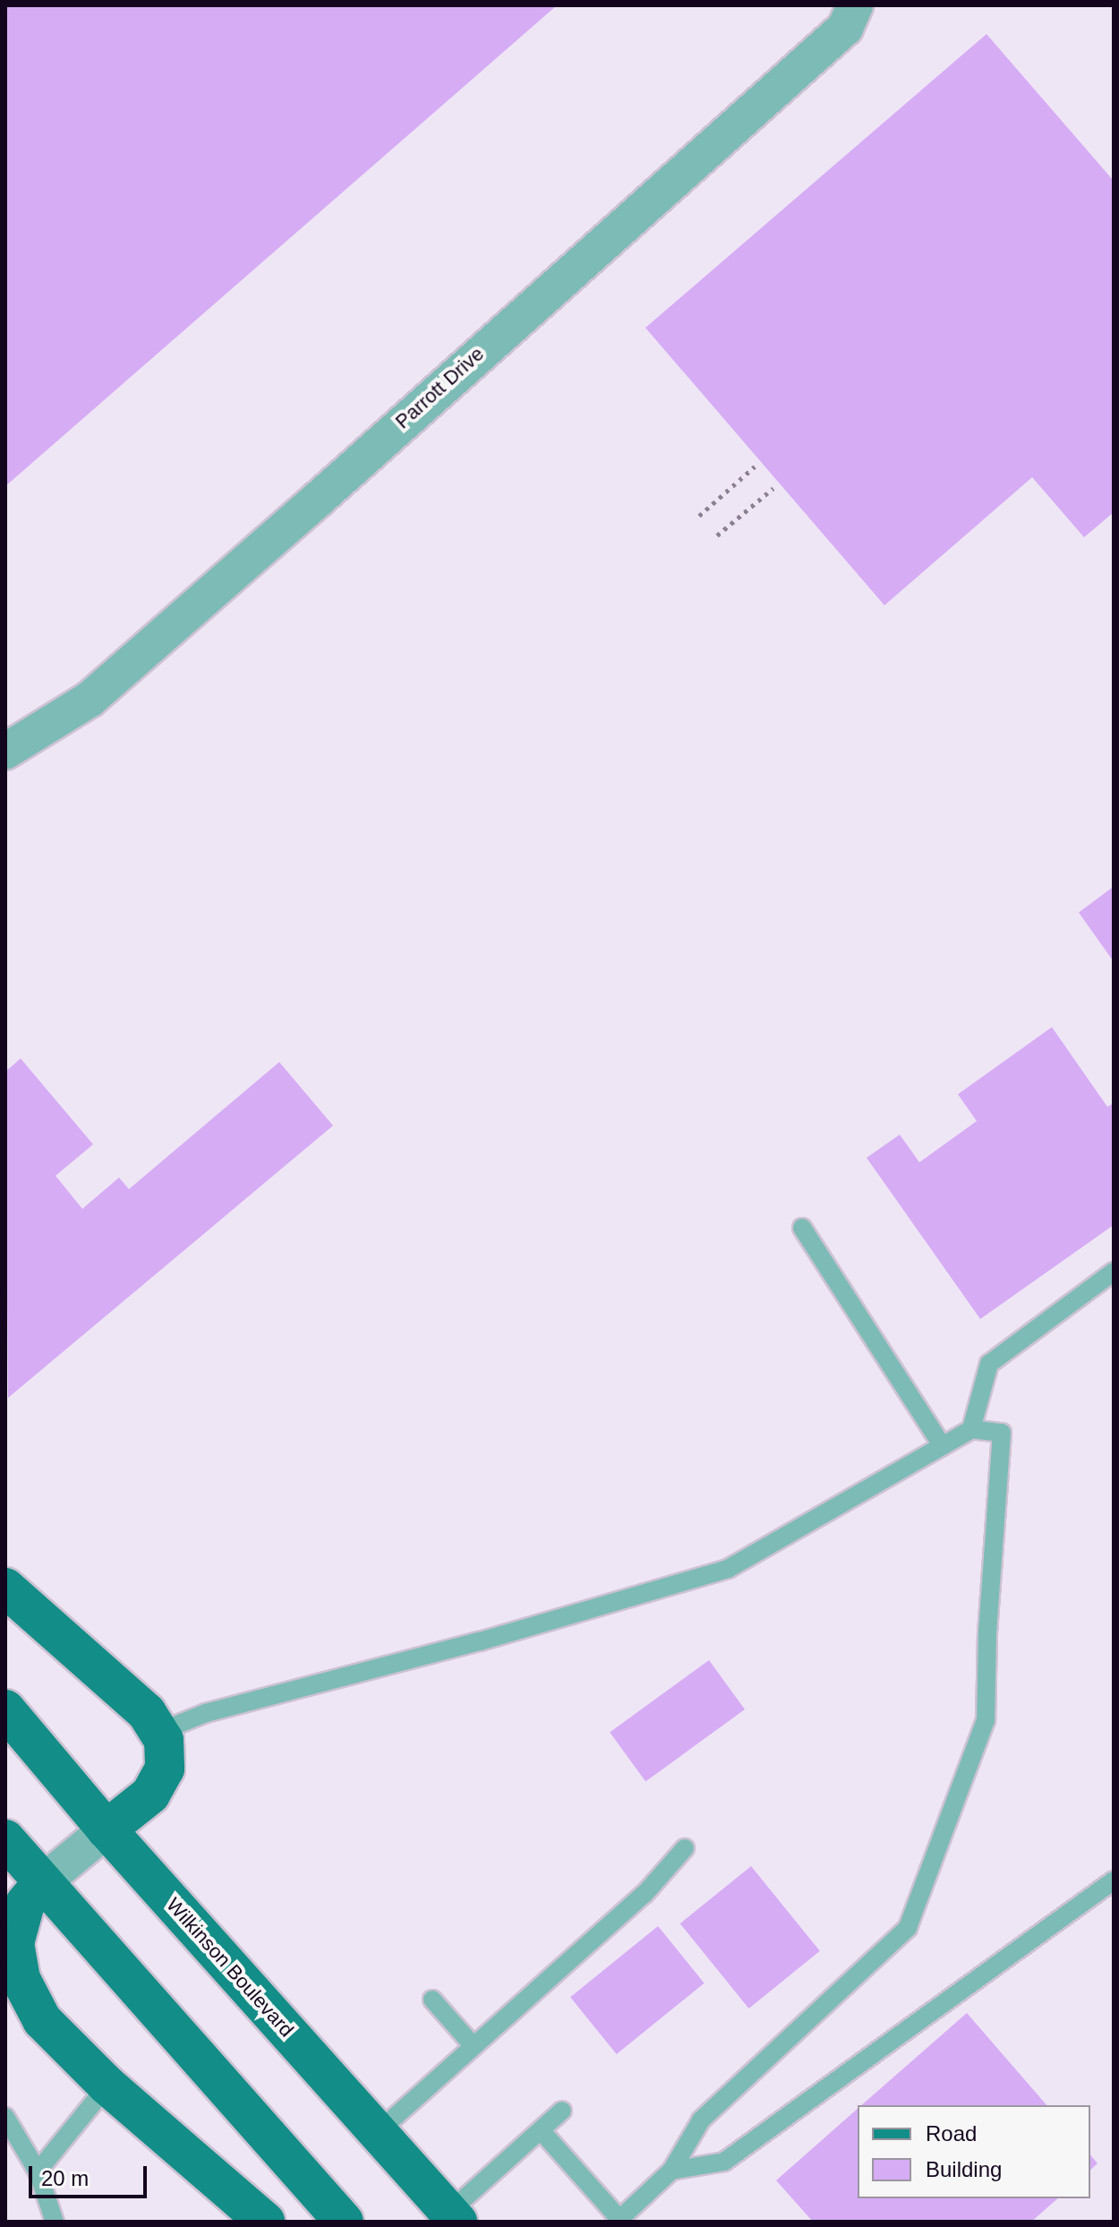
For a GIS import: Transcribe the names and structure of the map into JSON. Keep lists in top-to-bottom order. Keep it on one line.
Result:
{"streets":{"main road":["Wilkinson Boulevard"],"street":["Parrott Drive"]},"legend":["Road","Building"],"scale_bar":"20 m"}
